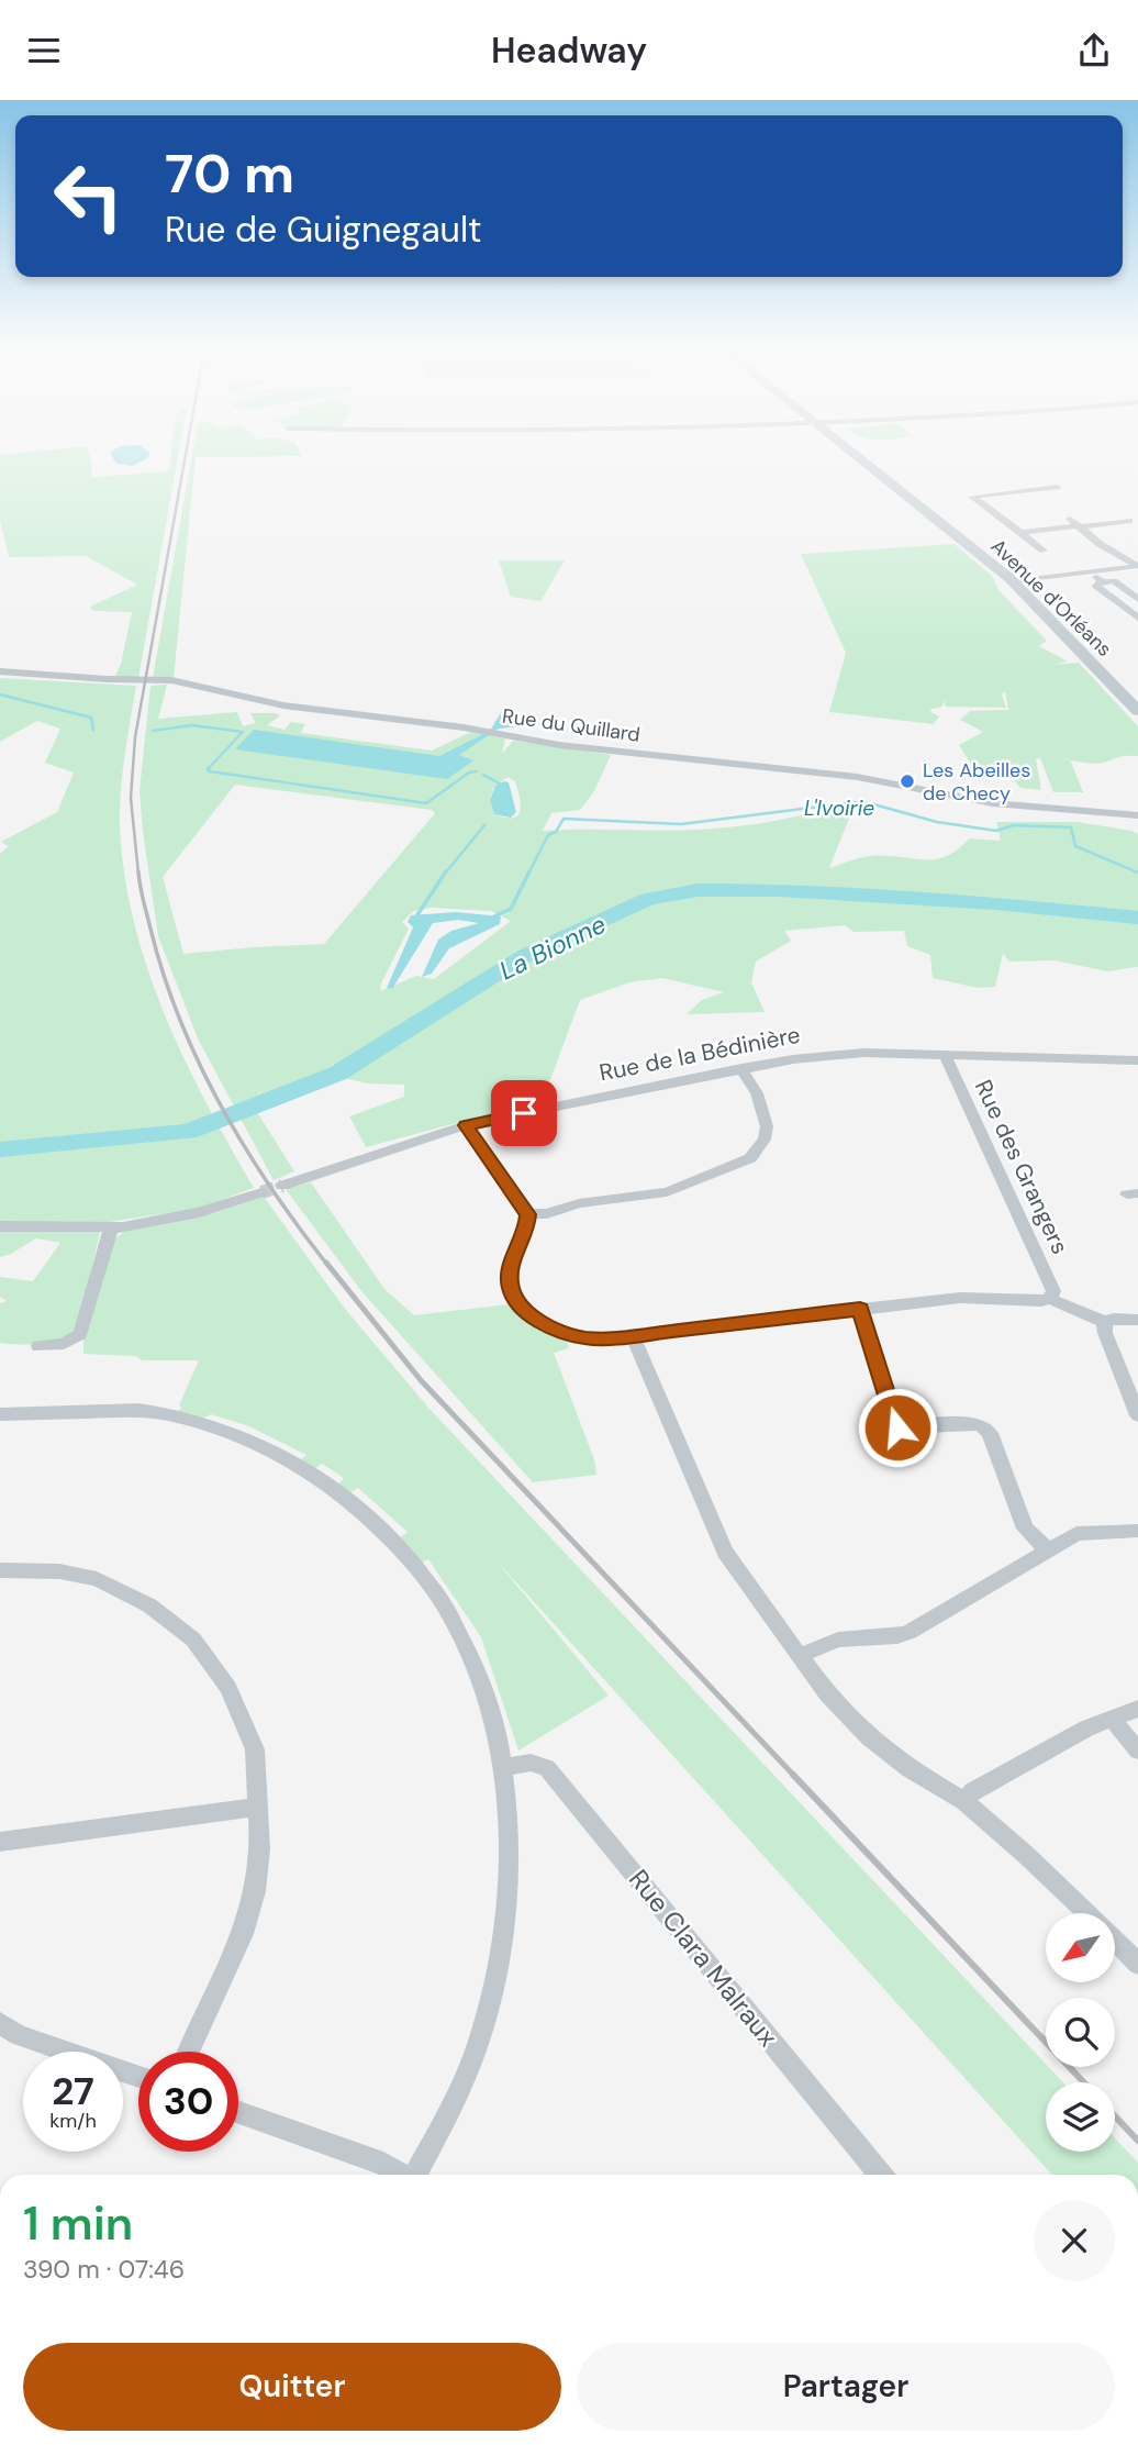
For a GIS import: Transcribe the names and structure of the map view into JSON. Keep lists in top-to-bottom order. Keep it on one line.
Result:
{"streets":{"main road":["Avenue d'Orléans"],"street":["Rue du Quillard","Rue de la Bédinière","Rue des Grangers","Rue Clara Malraux"]},"crossings":[["Rue de la Bédinière","Rue des Grangers"]],"water":["L'Ivoirie","La Bionne"],"places":["Les Abeilles de Checy"],"north":"bottom left","page":{"header":"Headway","turn":["70 m","Rue de Guignegault"],"speed":"27 km/h","limit":"30","heading":["1 min","390 m · 07:46"],"buttons":["Quitter","Partager"]}}
